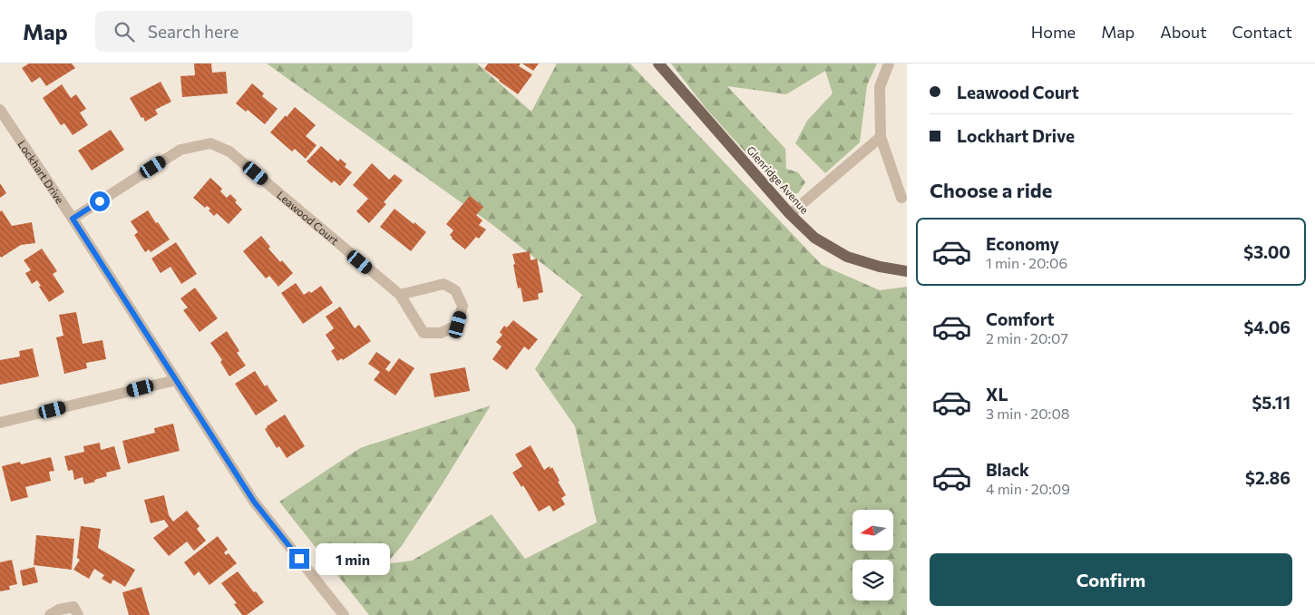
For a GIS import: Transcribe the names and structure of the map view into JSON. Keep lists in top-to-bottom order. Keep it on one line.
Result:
{"streets":{"main road":["Glenridge Avenue"],"street":["Lockhart Drive","Leawood Court"]},"crossings":[["Lockhart Drive","Leawood Court"]],"north":"left","page":{"header":"Map","search":"Search here","nav":["Home","Map","About","Contact"],"banner":["Leawood Court","Lockhart Drive"],"heading":"Choose a ride","list":[{"name":"Economy","note":"1 min · 20:06","value":"$3.00"},{"name":"Comfort","note":"2 min · 20:07","value":"$4.06"},{"name":"XL","note":"3 min · 20:08","value":"$5.11"},{"name":"Black","note":"4 min · 20:09","value":"$2.86"}],"bubble":"1 min","buttons":"Confirm"}}
